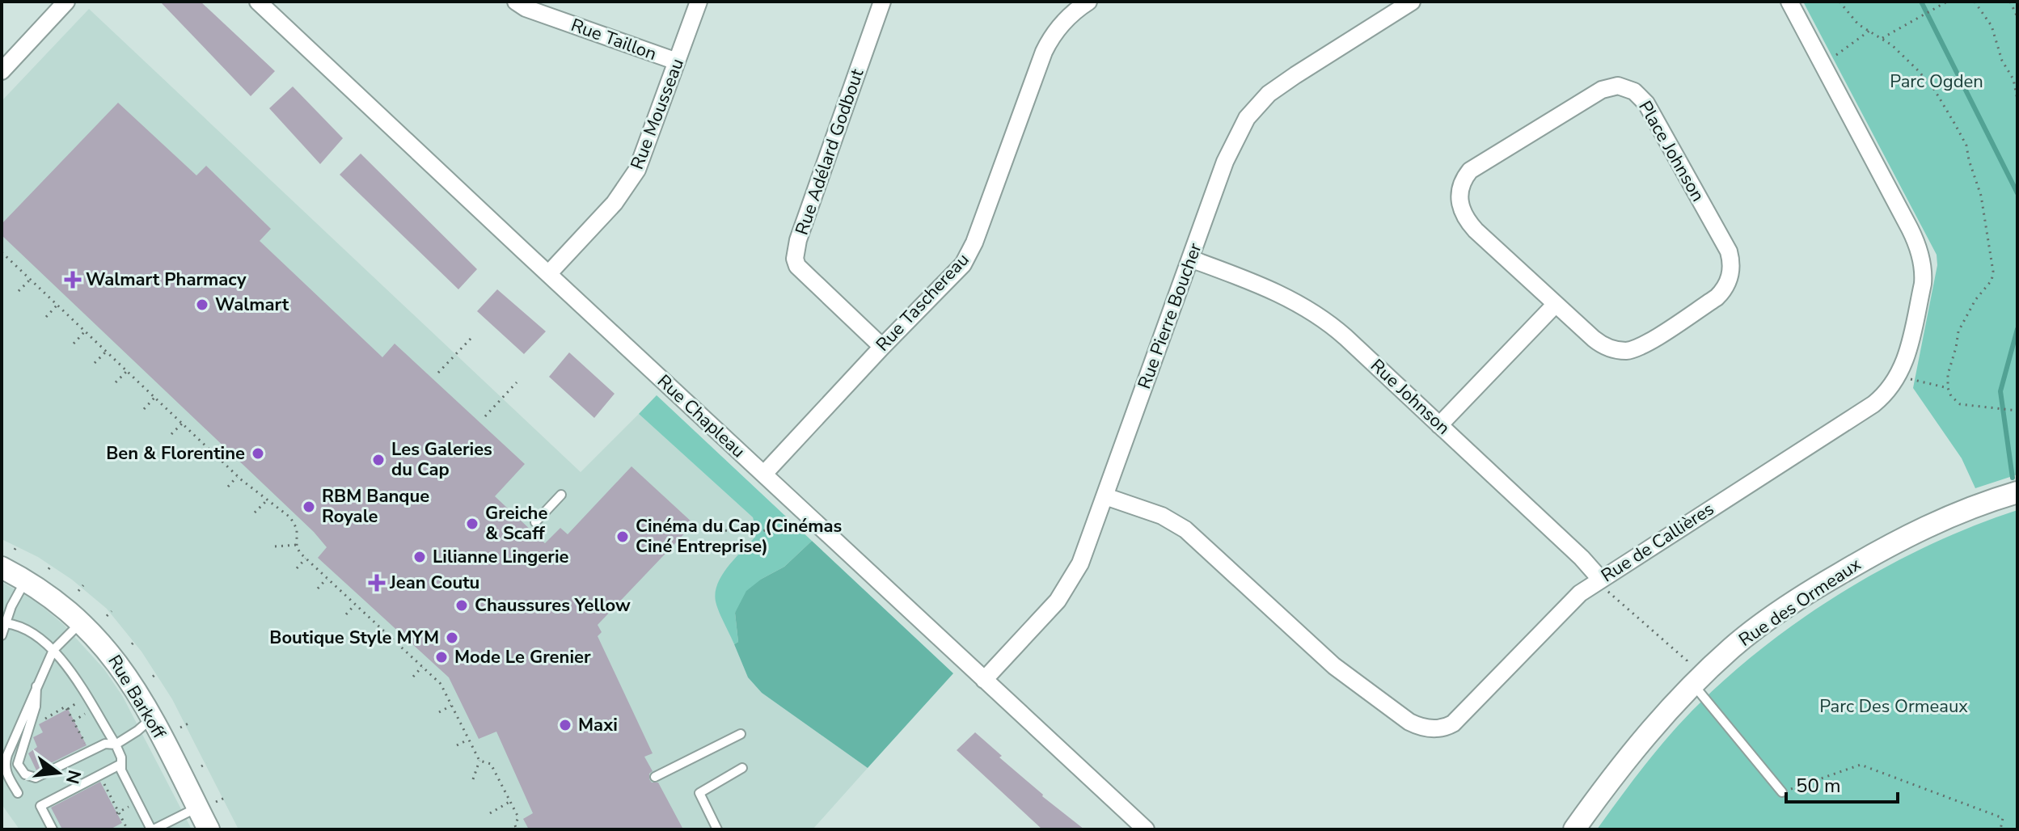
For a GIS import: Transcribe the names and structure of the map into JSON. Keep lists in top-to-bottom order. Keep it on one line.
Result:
{"streets":{"street":["Rue Taillon","Rue Mousseau","Place Johnson","Rue Adélard Godbout","Rue Taschereau","Rue Pierre Boucher","Rue Johnson","Rue Chapleau","Rue de Callières","Rue des Ormeaux","Rue Barkoff"]},"crossings":[["Rue Taillon","Rue Mousseau"],["Rue Mousseau","Rue Chapleau"],["Rue Adélard Godbout","Rue Taschereau"],["Rue Taschereau","Rue Chapleau"],["Rue Pierre Boucher","Rue Johnson"],["Rue Pierre Boucher","Rue Chapleau"],["Rue Pierre Boucher","Rue de Callières"],["Rue Johnson","Rue de Callières"]],"parks":["Parc Ogden","Parc Des Ormeaux"],"places":{"health":["Walmart Pharmacy","Jean Coutu"],"other":["Walmart","Ben & Florentine","Les Galeries du Cap","RBM Banque Royale","Greiche & Scaff","Cinéma du Cap (Cinémas Ciné Entreprise)","Lilianne Lingerie","Chaussures Yellow","Boutique Style MYM","Mode Le Grenier","Maxi"]},"scale_bar":"50 m","north":"right"}
